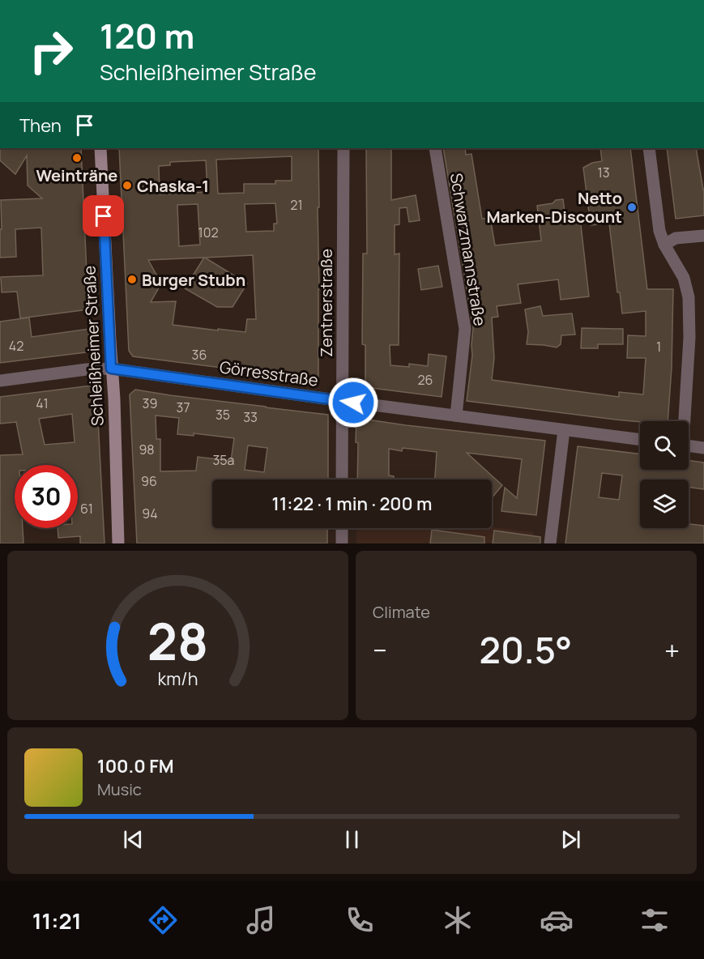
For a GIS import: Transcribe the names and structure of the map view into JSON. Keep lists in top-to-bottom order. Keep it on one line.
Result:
{"streets":{"main road":["Schleißheimer Straße"],"street":["Schwarzmannstraße","Zentnerstraße","Görresstraße"]},"crossings":[["Schwarzmannstraße","Görresstraße"],["Zentnerstraße","Görresstraße"],["Schleißheimer Straße","Görresstraße"]],"places":["Weinträne","Chaska-1","Netto Marken-Discount","Burger Stubn"],"house_numbers":["13","21","102","42","1","36","26","41","39","37","35","33","98","35a","96","61","94"],"page":{"turn":["120 m","Schleißheimer Straße"],"then":"Then","limit":"30","trip":"11:22 · 1 min · 200 m","tile":"Climate","heat":["−","20.5°","+"],"song":["100.0 FM","Music"],"tabs":"11:21","gauge":["28","km/h"]}}
